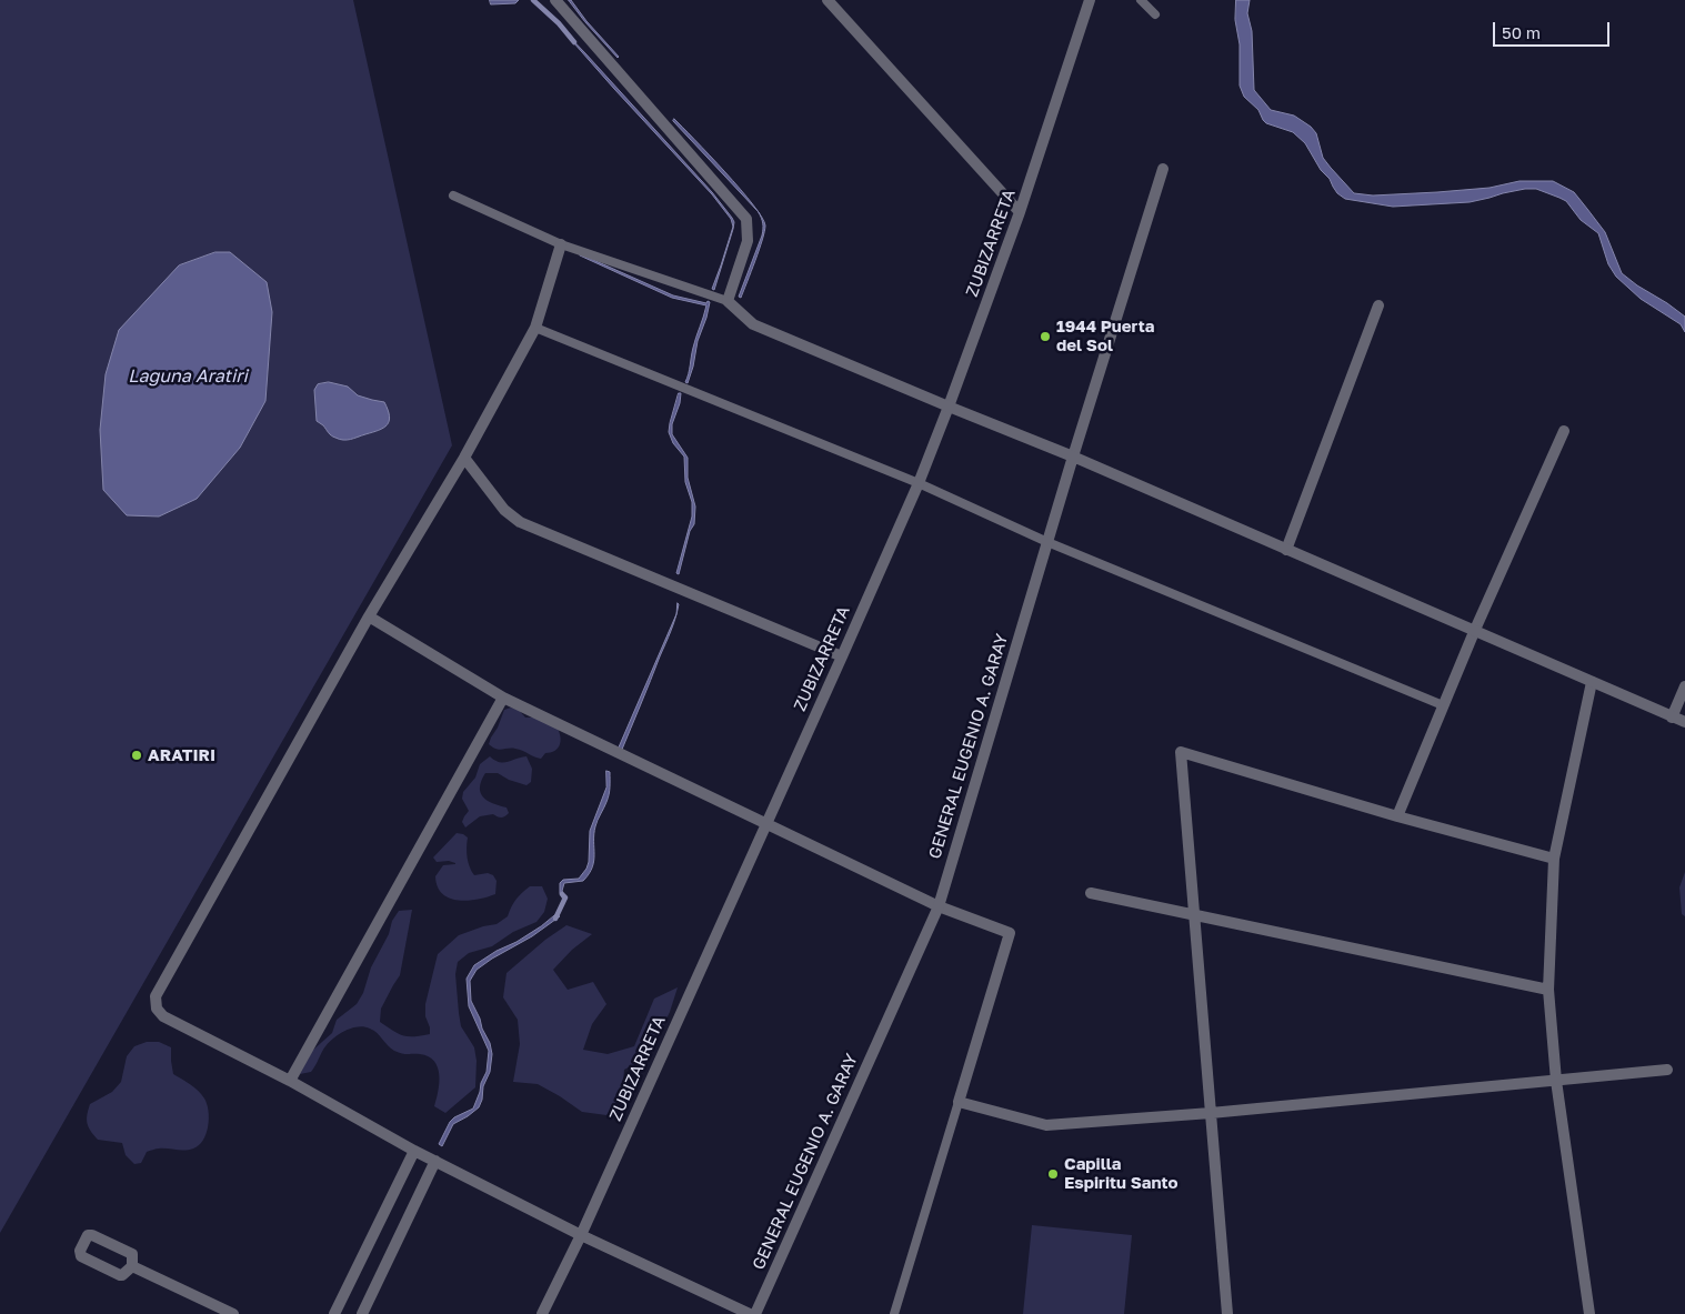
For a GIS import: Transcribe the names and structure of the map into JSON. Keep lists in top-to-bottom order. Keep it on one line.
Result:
{"streets":{"street":["ZUBIZARRETA","GENERAL EUGENIO A. GARAY"]},"water":["Laguna Aratiri"],"places":["1944 Puerta del Sol","ARATIRI","Capilla Espiritu Santo"],"scale_bar":"50 m"}
